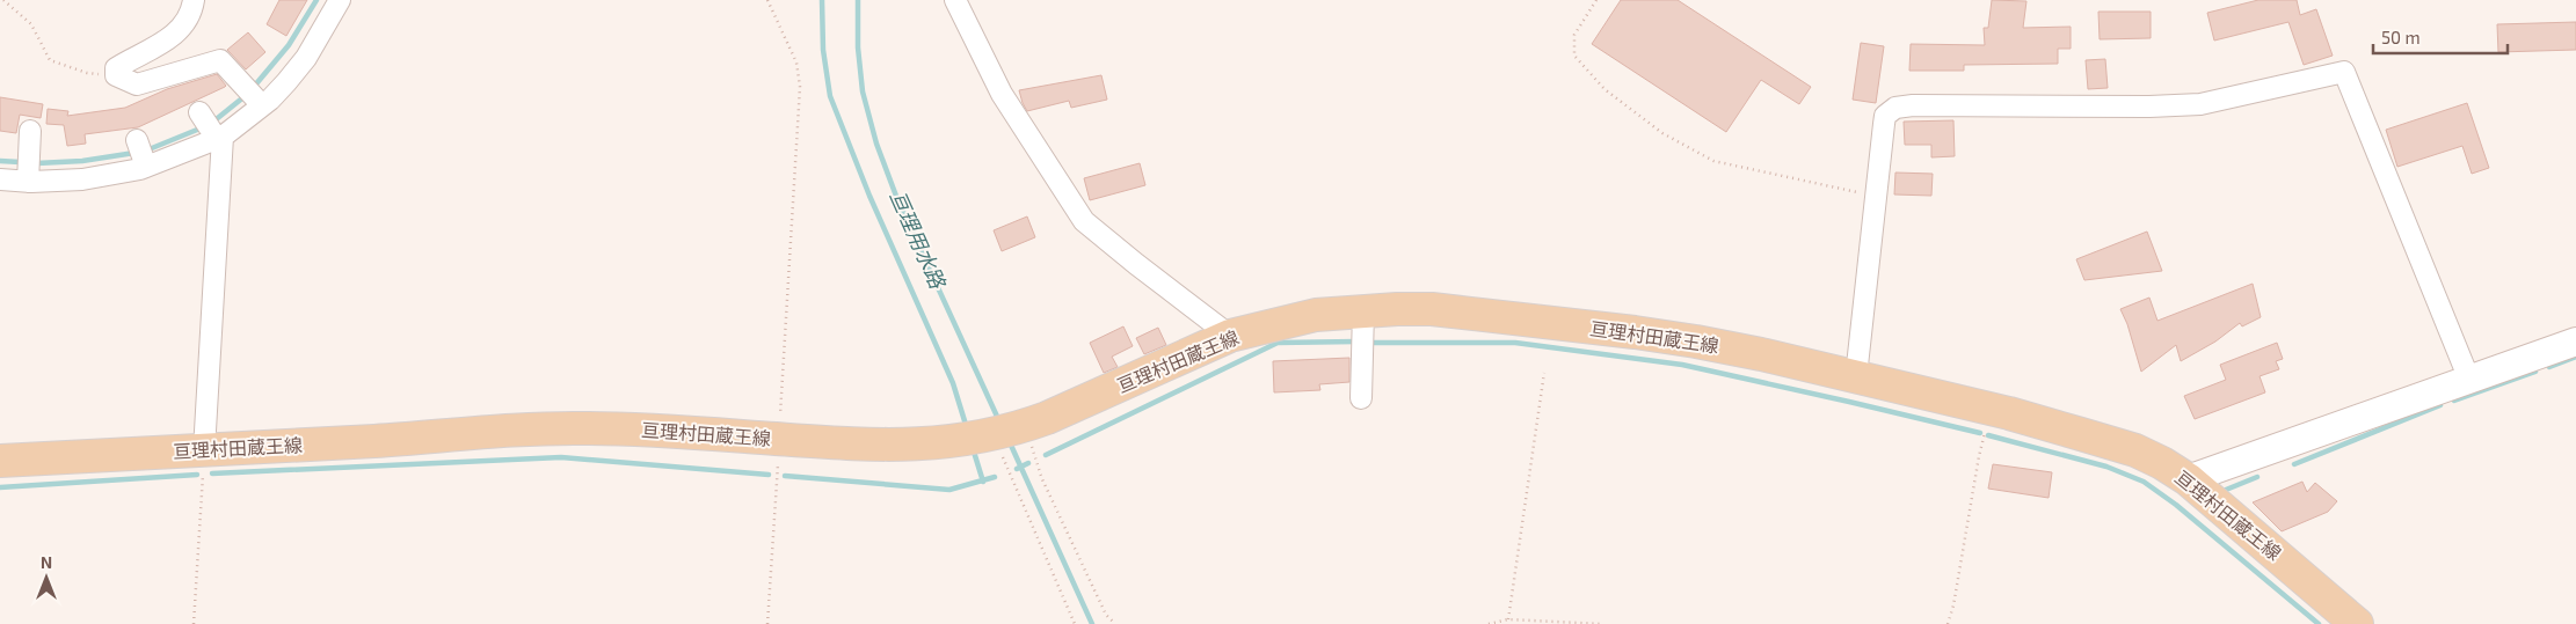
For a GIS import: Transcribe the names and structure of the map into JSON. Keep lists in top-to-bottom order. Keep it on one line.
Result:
{"streets":{"main road":["亘理村田蔵王線"]},"water":["亘理用水路"],"scale_bar":"50 m","north":"top"}
